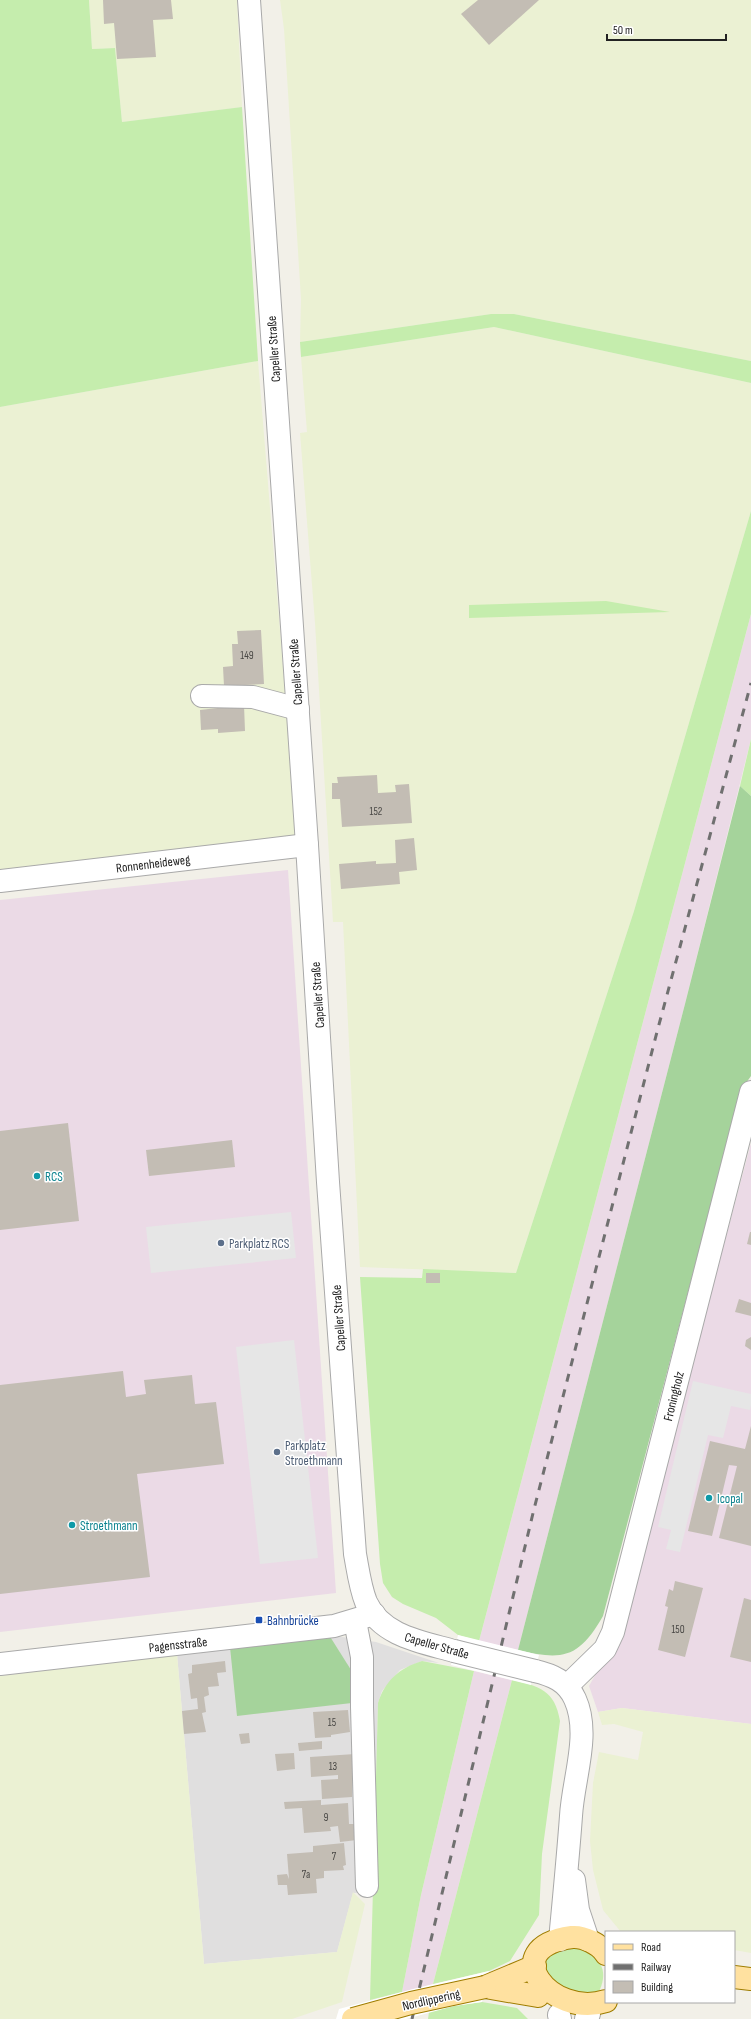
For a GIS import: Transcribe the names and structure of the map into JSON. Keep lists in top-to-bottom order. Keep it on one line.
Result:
{"streets":{"main road":["Nordlippering"],"street":["Capeller Straße","Ronnenheideweg","Froningholz","Pagensstraße"]},"crossings":[["Capeller Straße","Ronnenheideweg"],["Capeller Straße","Froningholz"],["Capeller Straße","Pagensstraße"]],"places":{"other":["RCS","Parkplatz RCS","Parkplatz Stroethmann","Icopal","Stroethmann"],"transit":["Bahnbrücke"]},"house_numbers":["149","152","150","15","13","9","7","7a"],"legend":["Road","Railway","Building"],"scale_bar":"50 m"}
